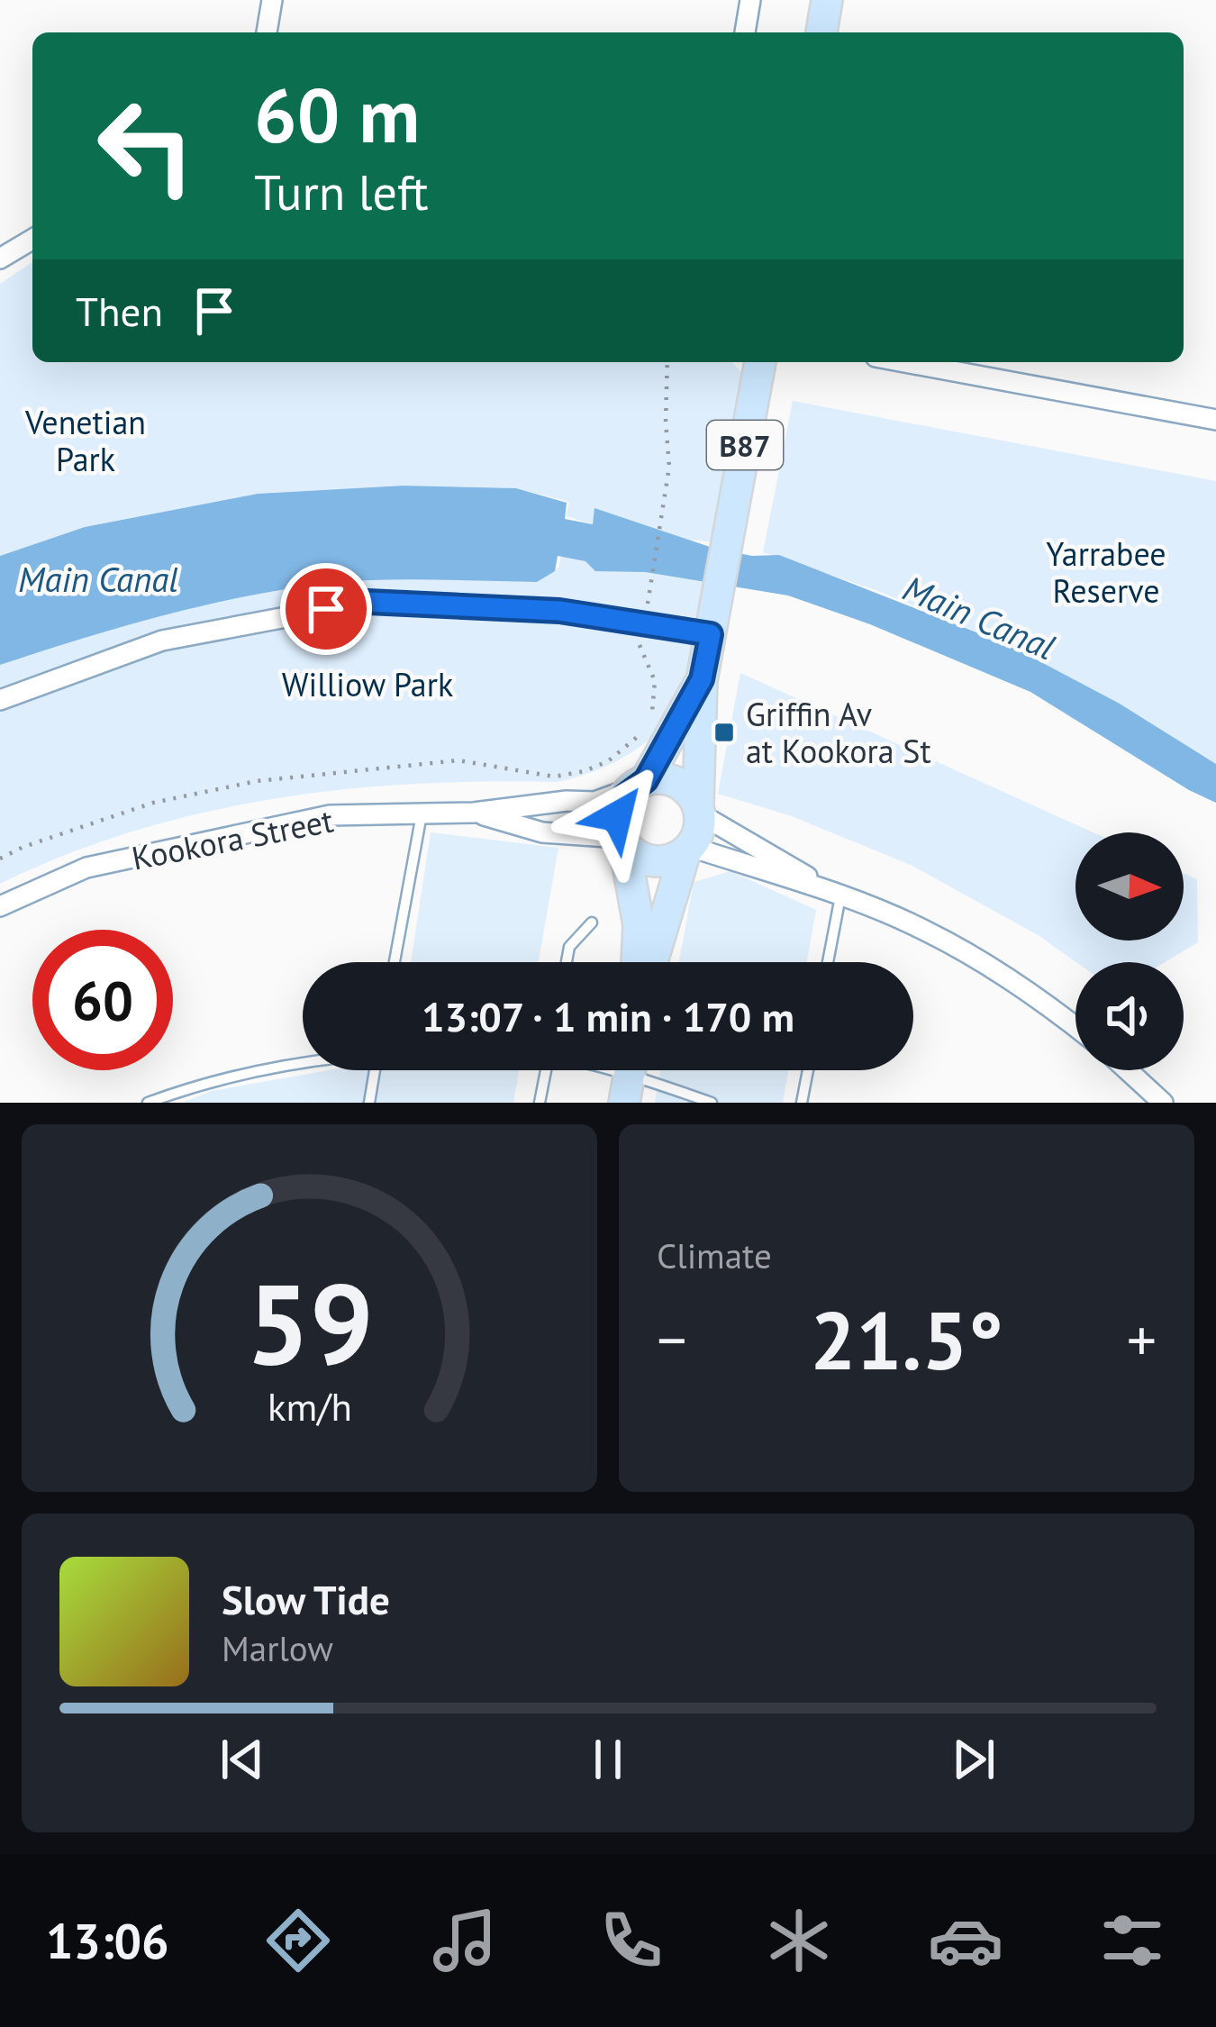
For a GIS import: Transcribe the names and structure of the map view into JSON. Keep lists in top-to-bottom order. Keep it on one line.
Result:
{"streets":{"main road":["B87"],"street":["Kookora Street"]},"crossings":[["B87","Kookora Street"]],"water":["Main Canal"],"parks":["Venetian Park","Yarrabee Reserve","Williow Park"],"places":{"transit":["Griffin Av at Kookora St"]},"north":"right","page":{"turn":["60 m","Turn left"],"then":"Then","limit":"60","trip":"13:07 · 1 min · 170 m","tile":"Climate","heat":["−","21.5°","+"],"song":["Slow Tide","Marlow"],"tabs":"13:06","gauge":["59","km/h"]}}
